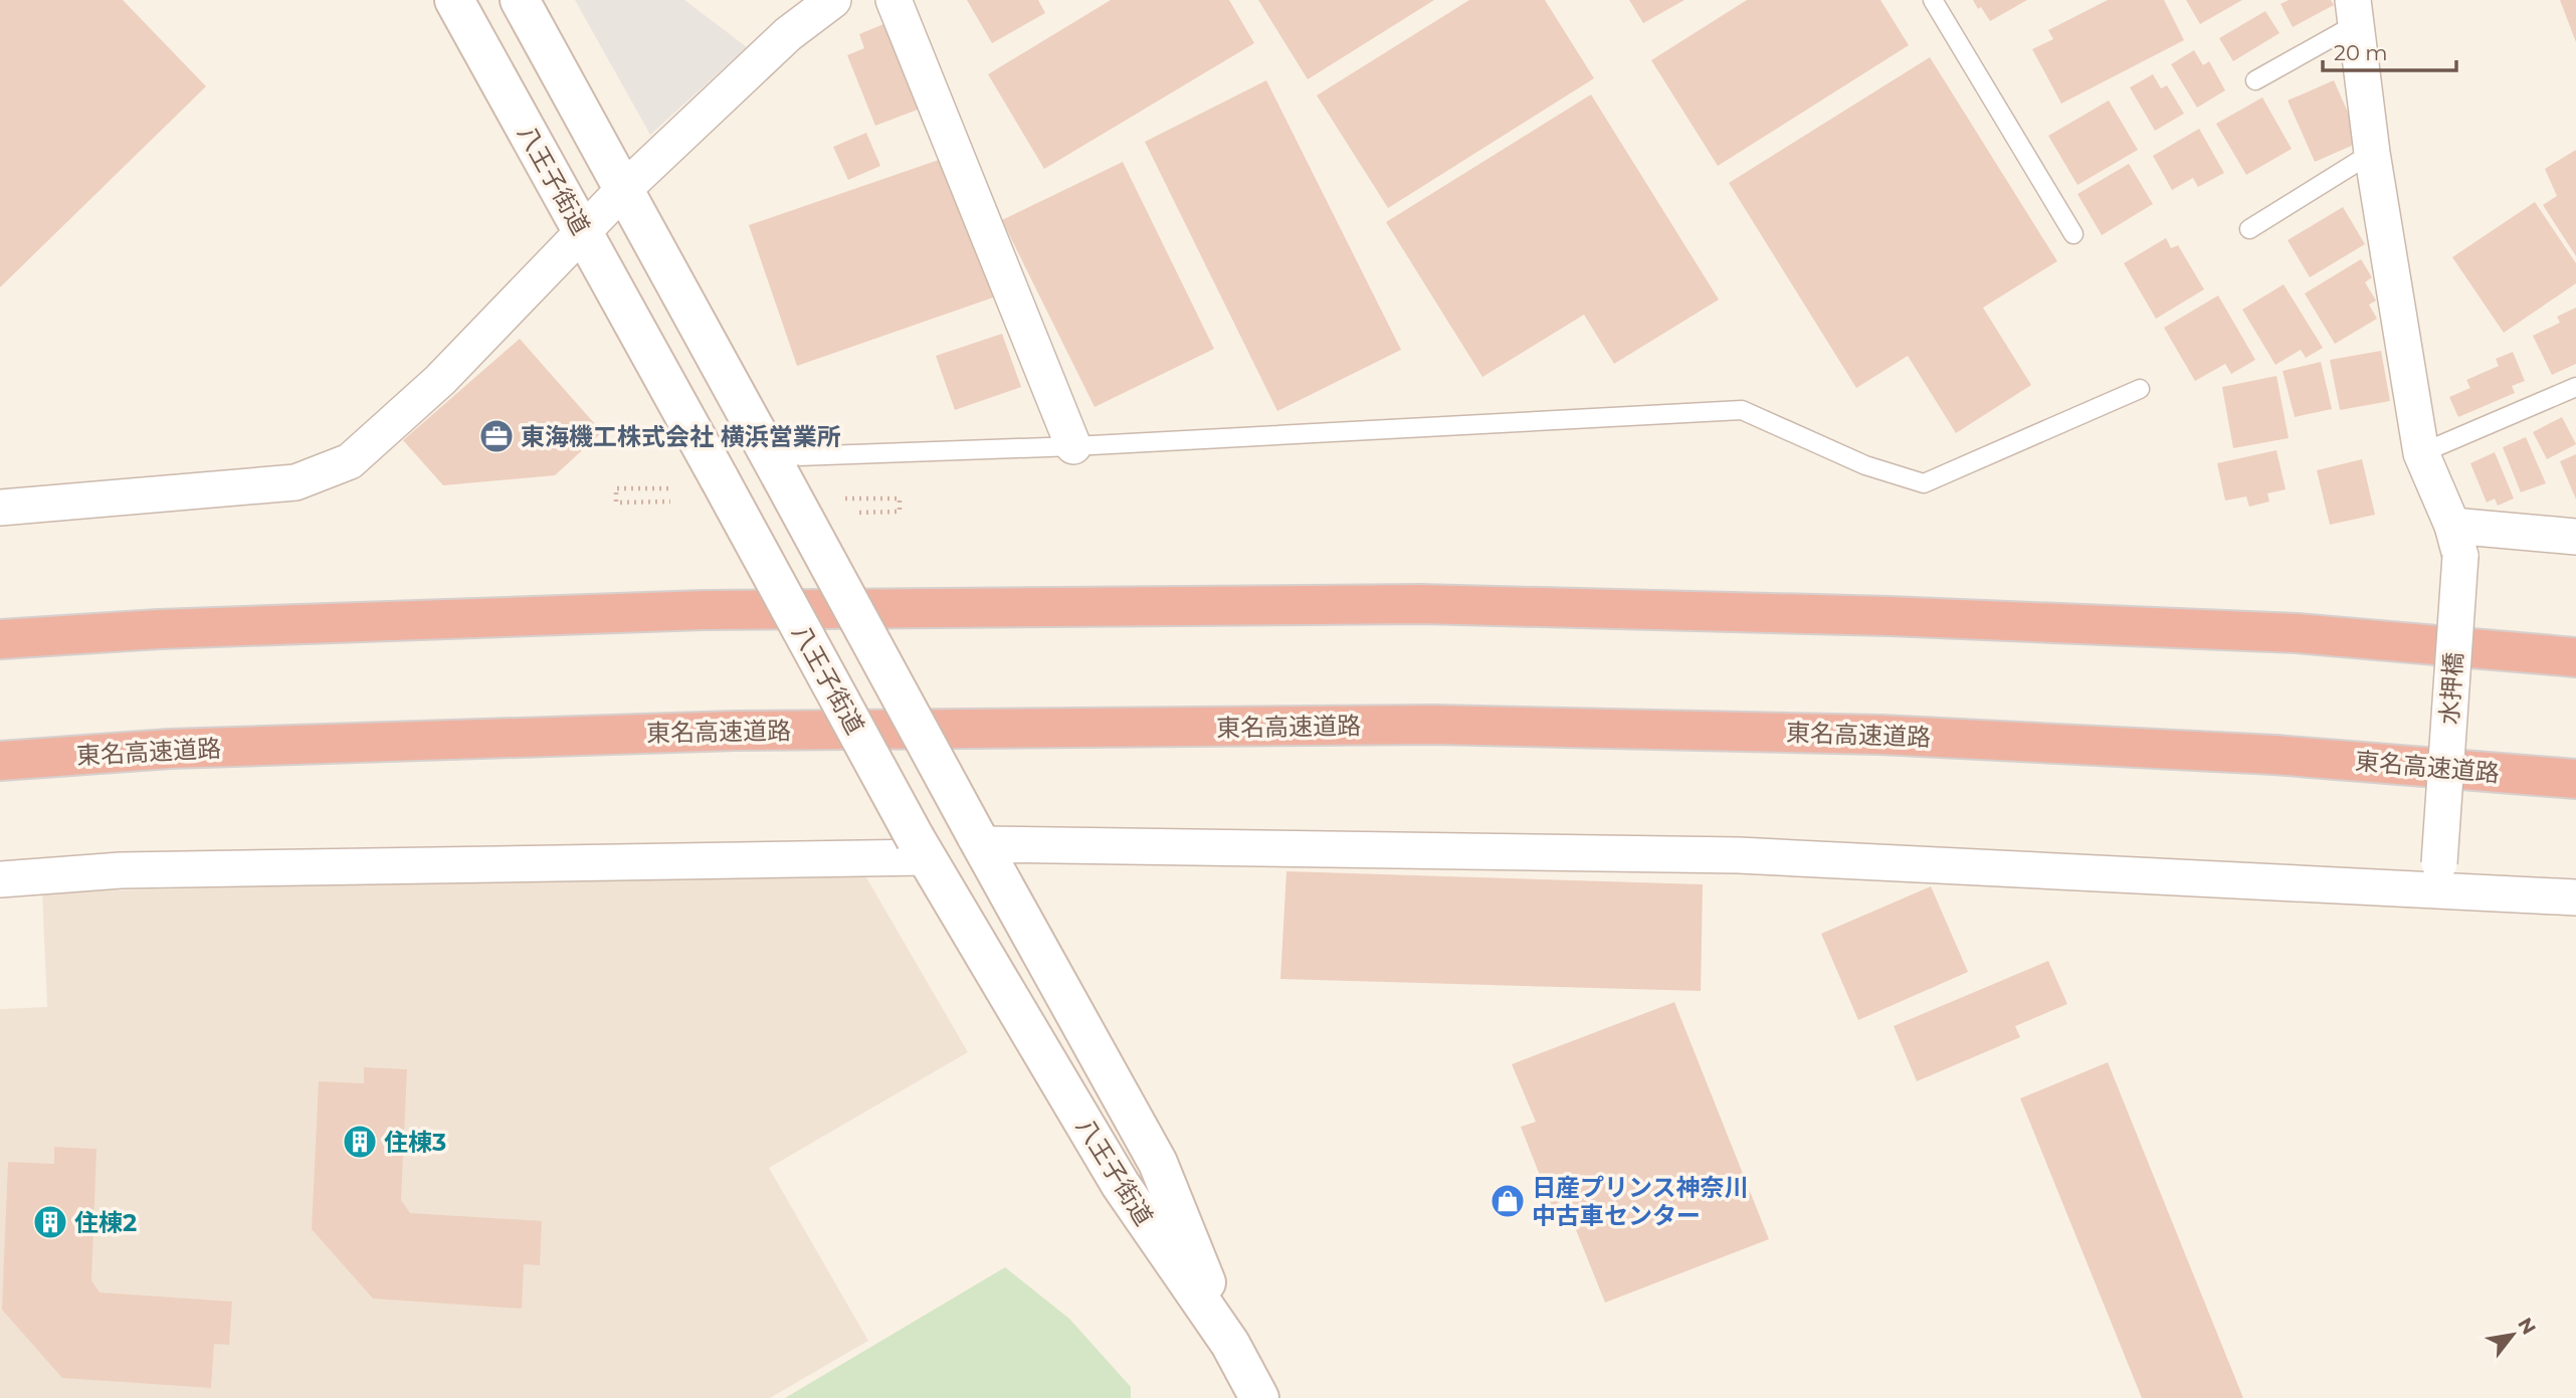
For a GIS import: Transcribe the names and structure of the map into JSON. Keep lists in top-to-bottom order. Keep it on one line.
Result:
{"streets":{"highway":["東名高速道路"],"street":["八王子街道","水押橋"]},"places":{"office":["東海機工株式会社 横浜営業所"],"building":["住棟3","住棟2"],"shop":["日産プリンス神奈川 中古車センター"]},"scale_bar":"20 m","north":"top right"}
